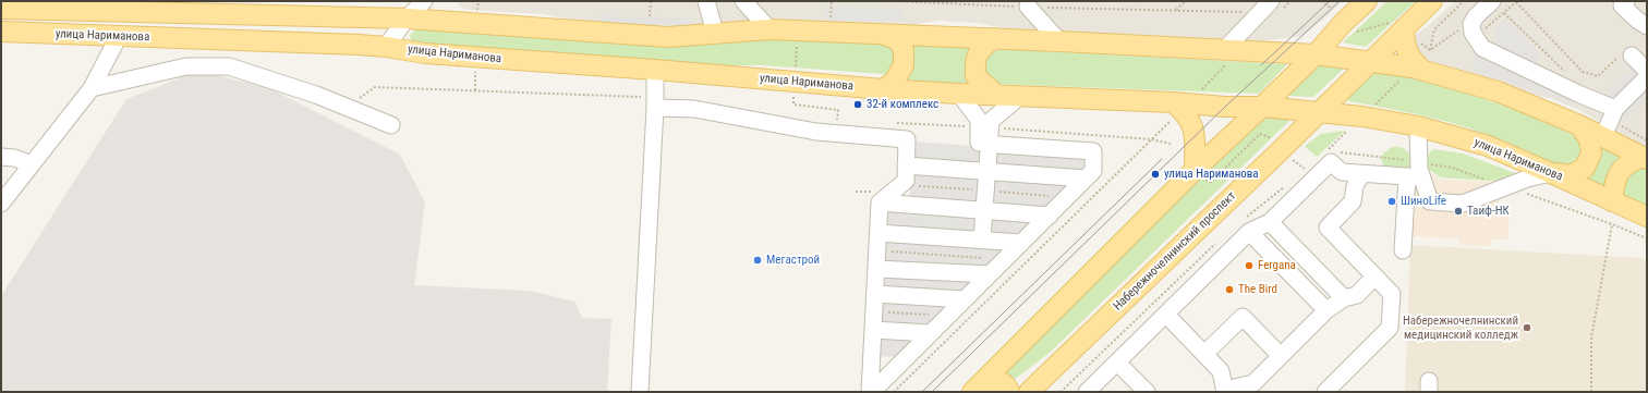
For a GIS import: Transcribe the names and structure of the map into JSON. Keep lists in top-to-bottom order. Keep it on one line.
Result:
{"streets":{"main road":["улица Нариманова","Набережночелнинский проспект"]},"crossings":[["улица Нариманова","Набережночелнинский проспект"]],"places":["32-й комплекс","улица Нариманова","ШиноLife","Таиф-НК","Мегастрой","Fergana","The Bird","Набережночелнинский медицинский колледж"]}
